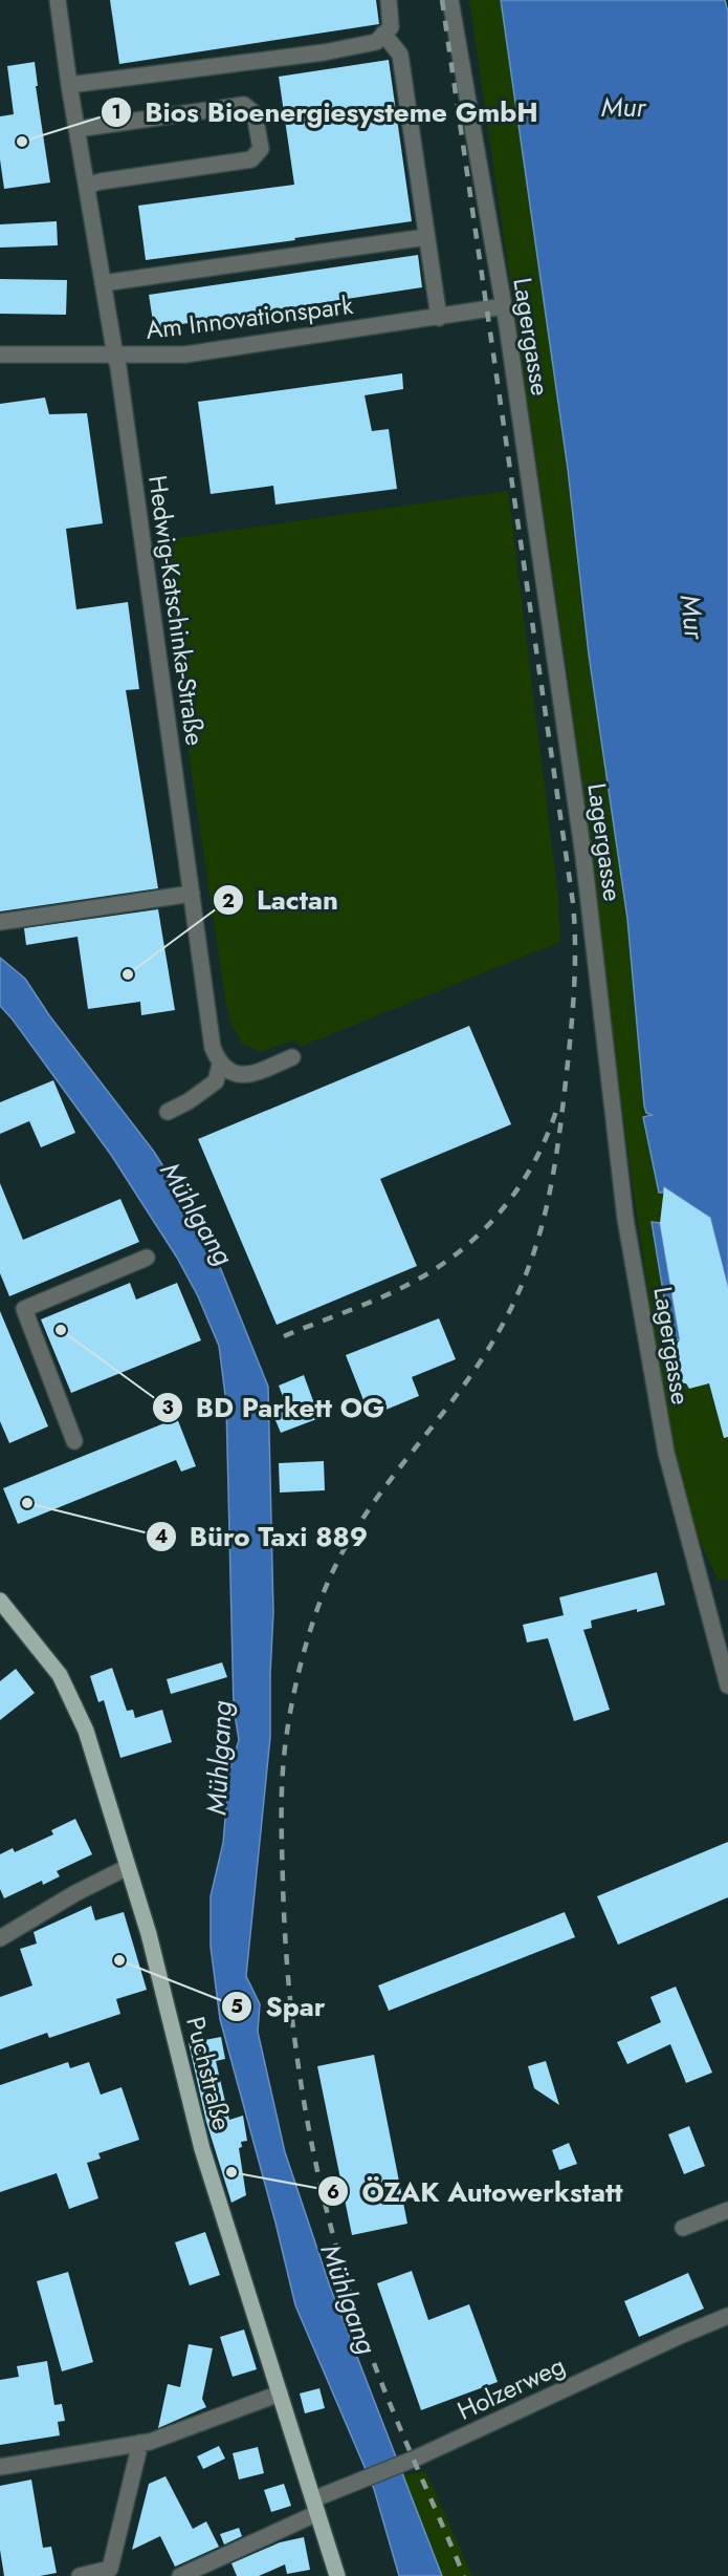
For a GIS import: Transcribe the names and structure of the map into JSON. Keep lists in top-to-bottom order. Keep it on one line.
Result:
{"streets":{"main road":["Puchstraße"],"street":["Am Innovationspark","Lagergasse","Hedwig-Katschinka-Straße","Holzerweg"]},"crossings":[["Am Innovationspark","Lagergasse"],["Am Innovationspark","Hedwig-Katschinka-Straße"],["Puchstraße","Holzerweg"]],"water":["Mur","Mühlgang"],"places":["Bios Bioenergiesysteme GmbH","Lactan","BD Parkett OG","Büro Taxi 889","Spar","ÖZAK Autowerkstatt"]}
